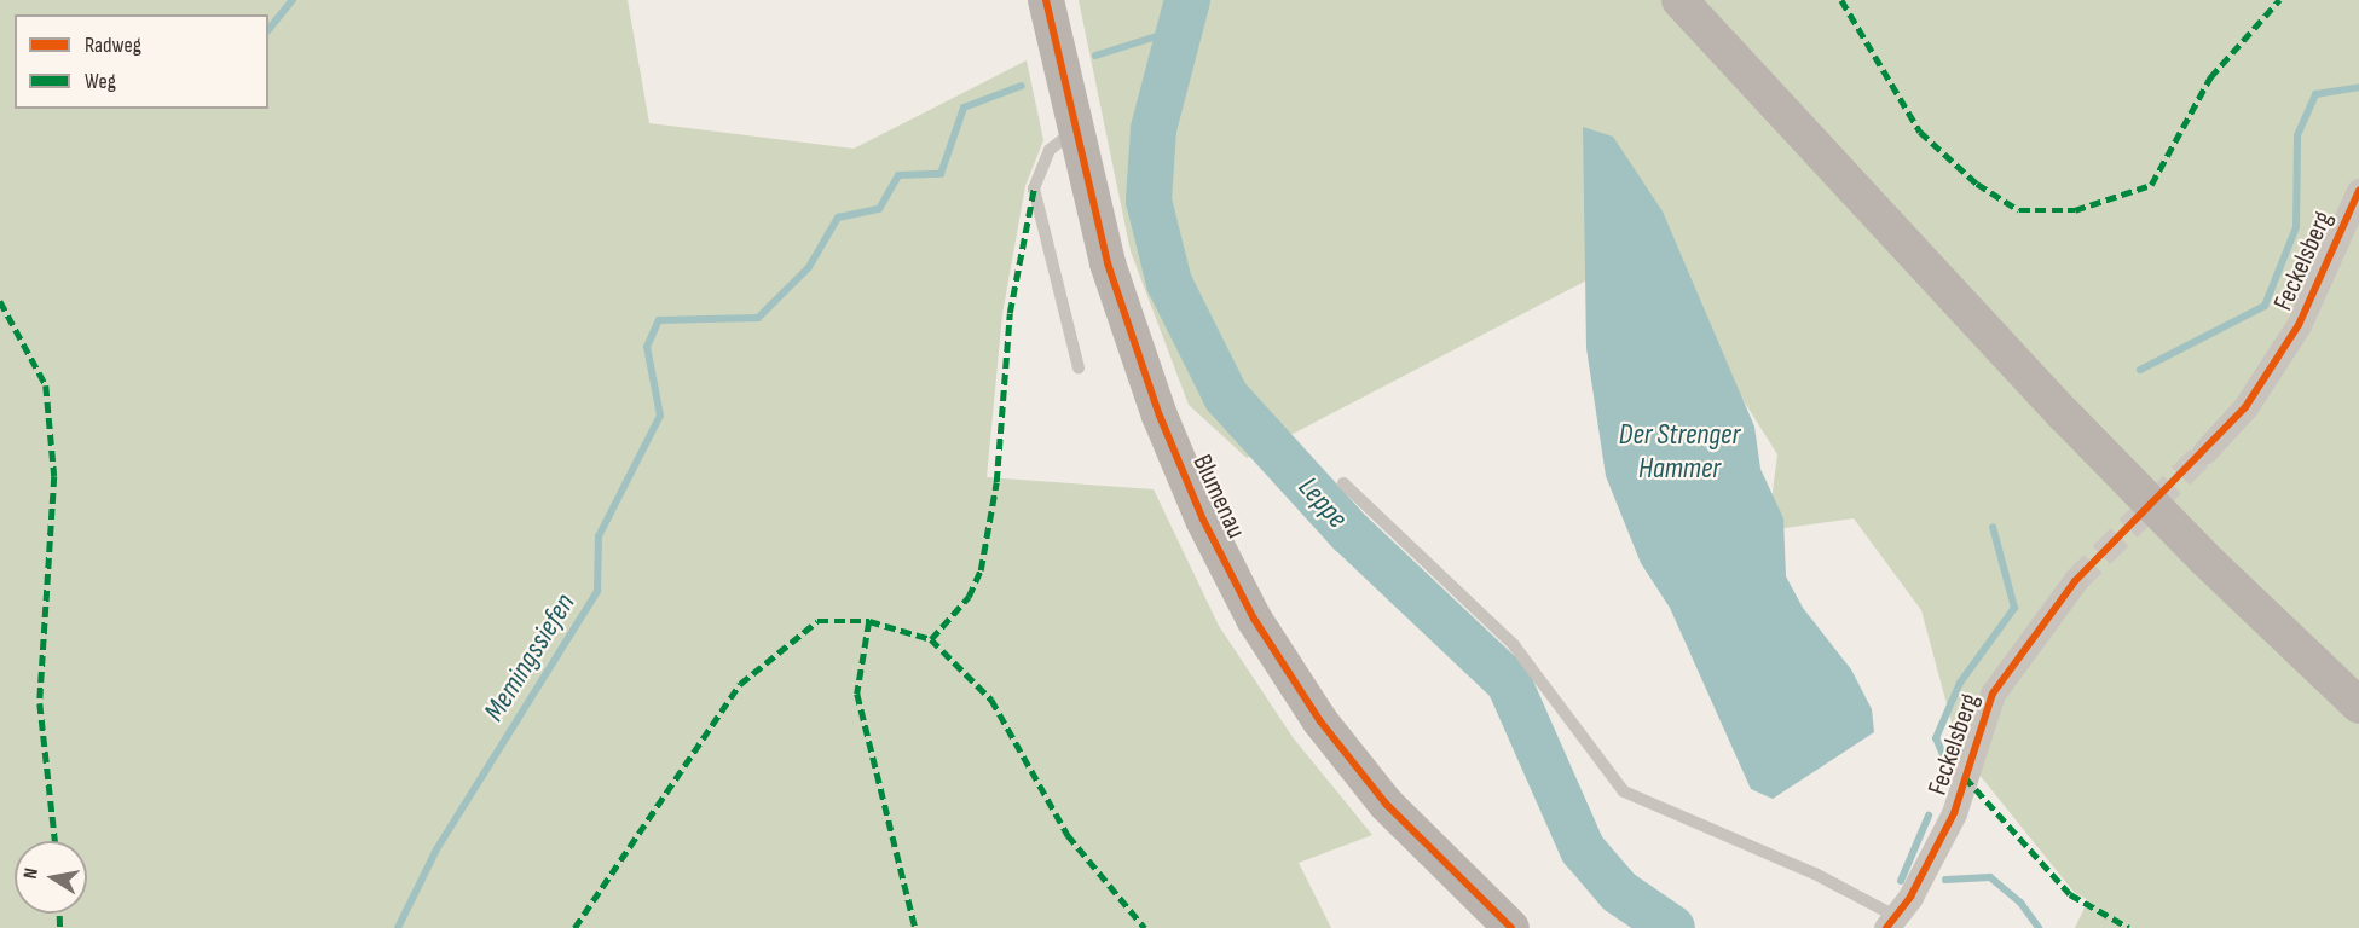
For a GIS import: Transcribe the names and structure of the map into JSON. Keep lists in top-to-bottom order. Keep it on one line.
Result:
{"streets":{"main road":["Blumenau"],"street":["Feckelsberg"]},"water":["Der Strenger Hammer","Leppe","Memingssiefen"],"legend":["Radweg","Weg"],"north":"left"}
